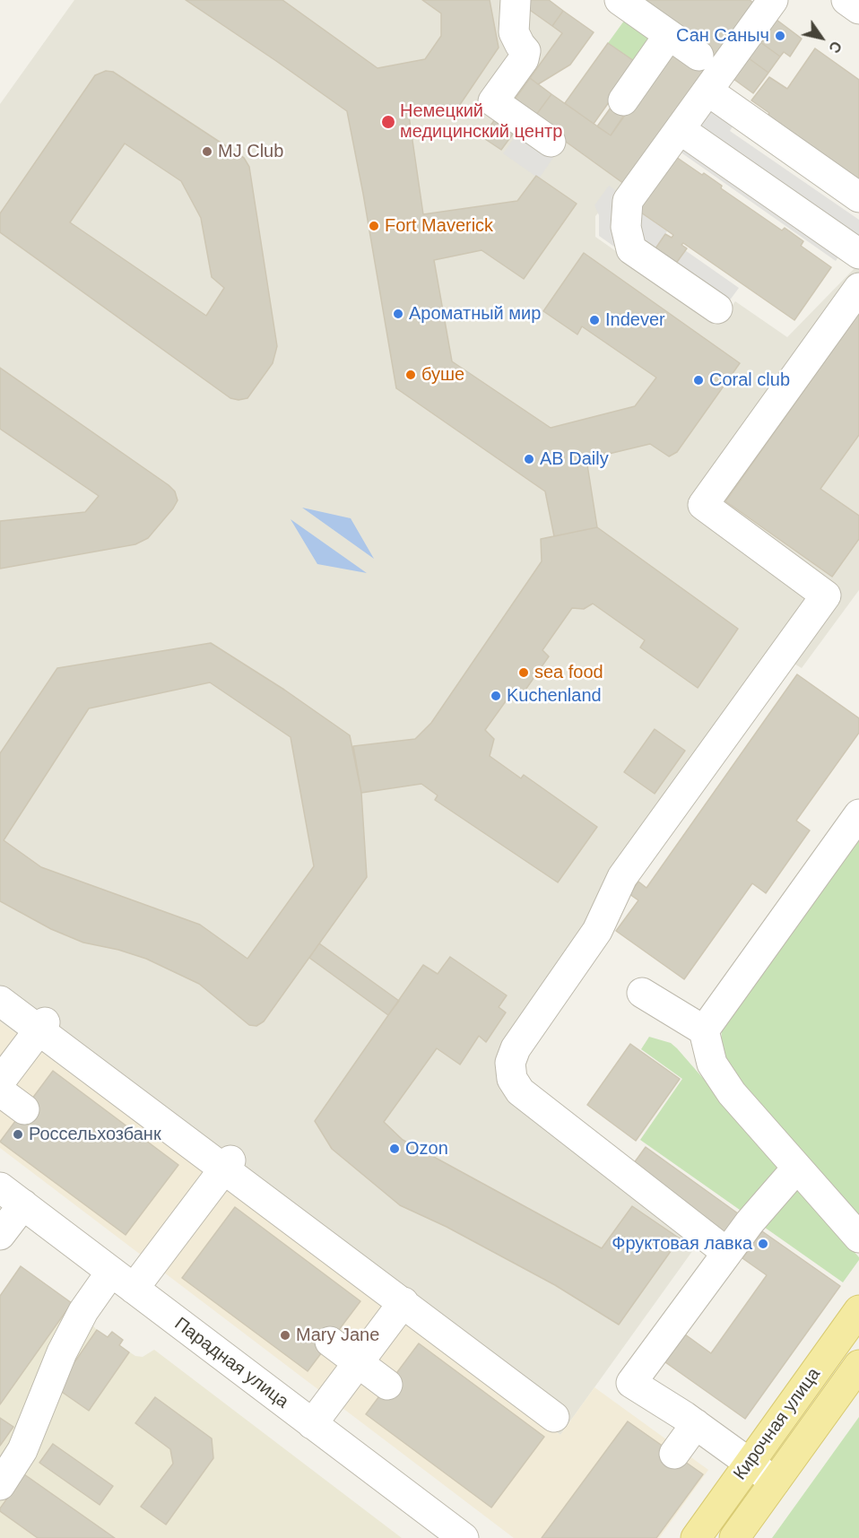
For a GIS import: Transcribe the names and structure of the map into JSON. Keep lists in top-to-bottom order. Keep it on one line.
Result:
{"streets":{"main road":["Кирочная улица"],"street":["Парадная улица"]},"places":["Сан Саныч","Немецкий медицинский центр","MJ Club","Fort Maverick","Ароматный мир","Indever","буше","Coral club","АВ Daily","sea food","Kuchenland","Россельхозбанк","Ozon","Фруктовая лавка","Mary Jane"],"north":"bottom right"}
